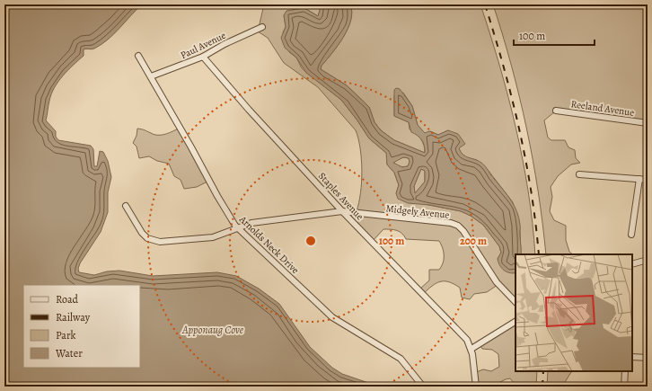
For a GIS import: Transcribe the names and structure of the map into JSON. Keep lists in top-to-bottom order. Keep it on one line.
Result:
{"streets":{"street":["Paul Avenue","Reeland Avenue","Staples Avenue","Midgely Avenue","Arnolds Neck Drive"]},"crossings":[["Paul Avenue","Staples Avenue"],["Paul Avenue","Arnolds Neck Drive"],["Staples Avenue","Midgely Avenue"],["Midgely Avenue","Arnolds Neck Drive"]],"water":["Apponaug Cove"],"legend":["Road","Railway","Park","Water"],"scale_bar":"100 m","rings":["100 m","200 m"]}
